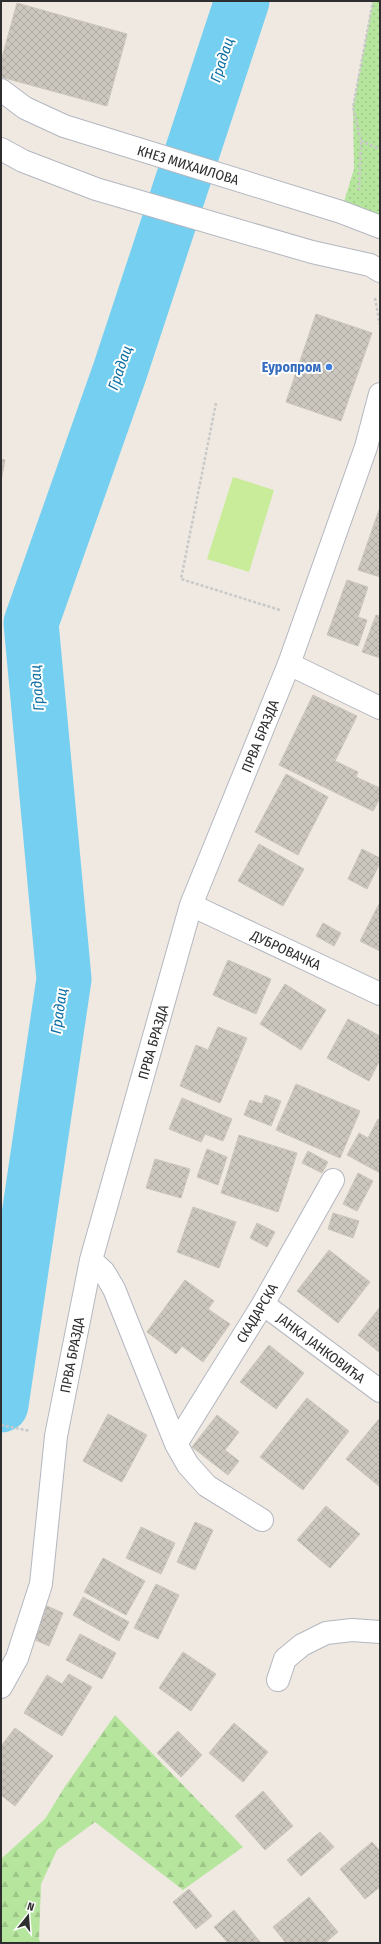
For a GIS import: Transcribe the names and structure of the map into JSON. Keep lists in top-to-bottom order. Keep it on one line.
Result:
{"streets":{"street":["КНЕЗ МИХАИЛОВА","ПРВА БРАЗДА","ДУБРОВАЧКА","СКАДАРСКА","ЈАНКА ЈАНКОВИЋА"]},"crossings":[["ПРВА БРАЗДА","ДУБРОВАЧКА"],["СКАДАРСКА","ЈАНКА ЈАНКОВИЋА"]],"water":["Градац"],"places":["Еуропром"],"north":"top"}
